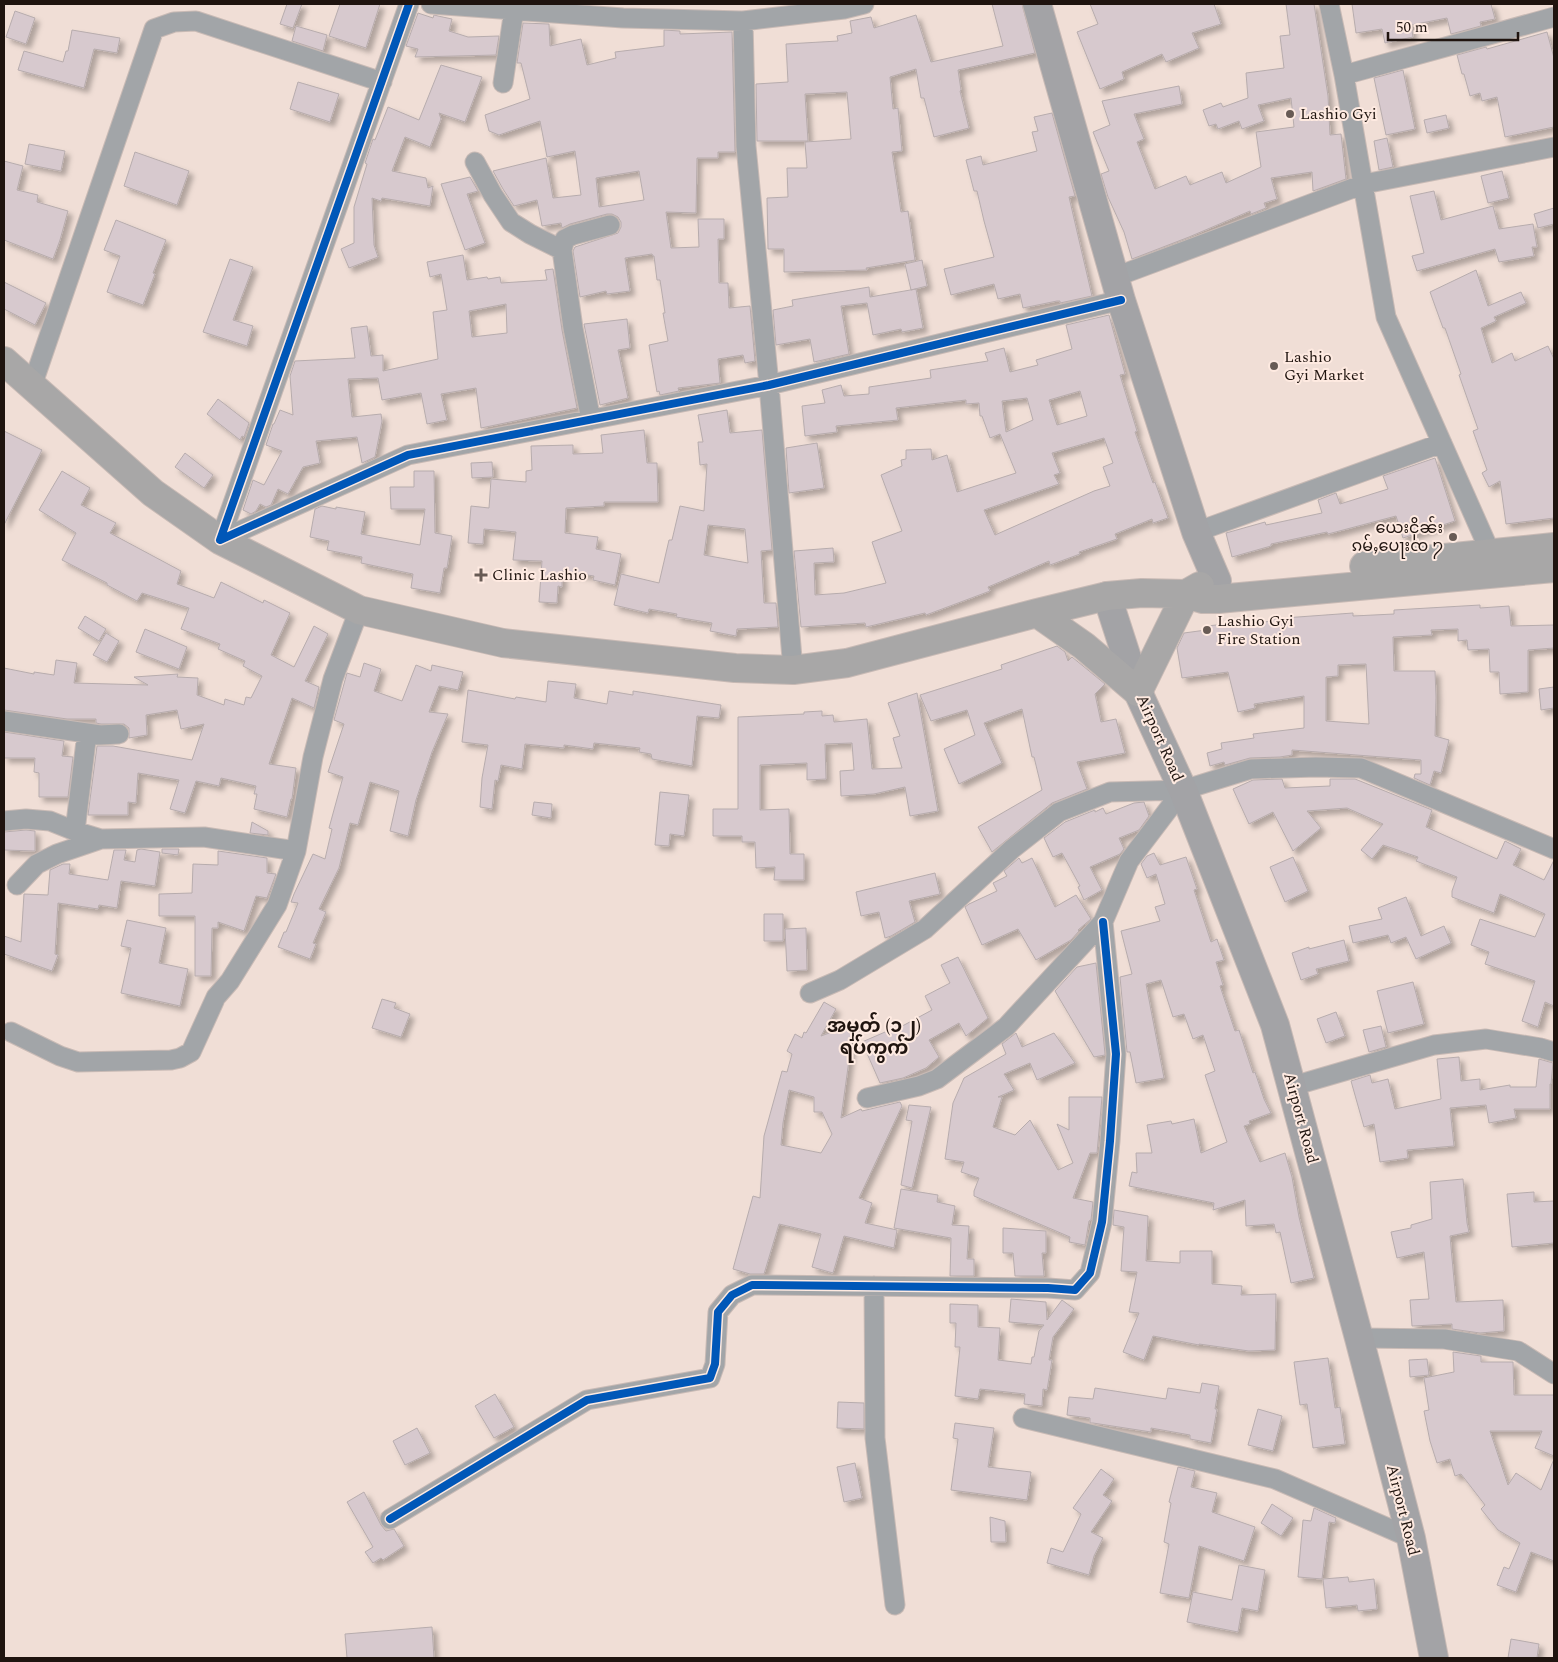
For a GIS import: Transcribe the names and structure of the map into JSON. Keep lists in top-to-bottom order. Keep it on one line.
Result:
{"streets":{"main road":["Airport Road"]},"districts":["အမှတ် (၁၂) ရပ်ကွက်"],"places":{"other":["Lashio Gyi","Lashio Gyi Market","ယေးငိုၼ်း ၵမ်ႇပေႃးၸ ႒","Lashio Gyi Fire Station"],"health":["Clinic Lashio"]},"scale_bar":"50 m"}
